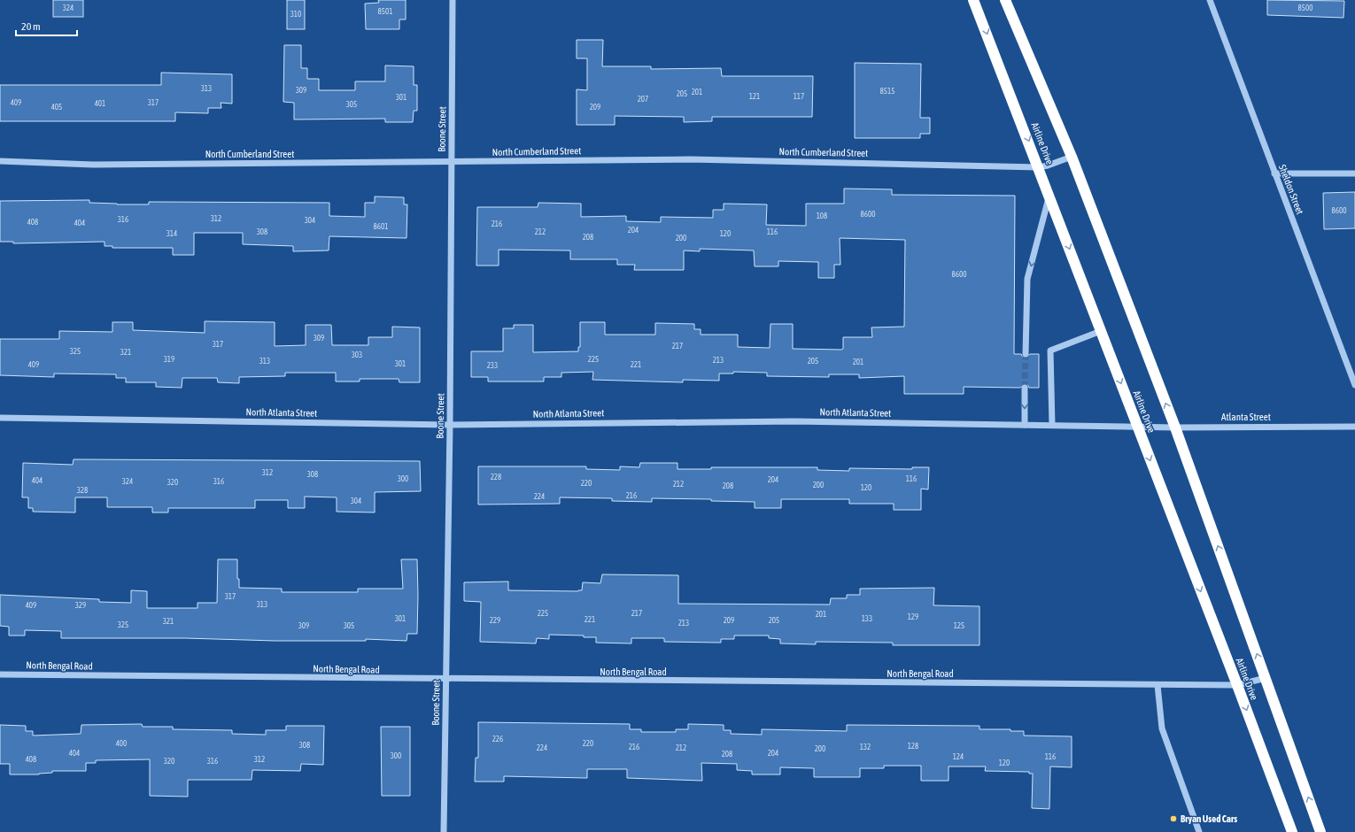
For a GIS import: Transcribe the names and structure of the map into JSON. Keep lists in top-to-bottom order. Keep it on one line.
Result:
{"streets":{"highway":["Airline Drive"],"street":["Boone Street","North Cumberland Street","Sheldon Street","North Atlanta Street","Atlanta Street","North Bengal Road"]},"crossings":[["Boone Street","North Cumberland Street"],["Boone Street","North Atlanta Street"],["Boone Street","North Bengal Road"],["Airline Drive","North Cumberland Street"],["Airline Drive","North Atlanta Street"],["Airline Drive","Atlanta Street"],["Airline Drive","North Bengal Road"],["North Atlanta Street","Atlanta Street"]],"places":["Bryan Used Cars"],"house_numbers":["324","8500","8501","310","313","309","8515","201","205","121","117","301","207","409","317","401","305","405","209","8600","8600","108","312","316","304","408","404","216","8601","204","308","212","116","314","120","208","200","8600","309","317","217","325","321","303","319","225","213","313","205","201","301","409","221","233","312","308","228","300","116","204","404","324","316","320","220","212","200","208","120","328","216","224","304","317","313","409","329","225","217","201","129","301","133","221","229","209","205","321","213","325","309","305","125","226","400","220","308","128","216","132","224","212","200","404","204","208","300","124","116","408","312","320","316","120"],"scale_bar":"20 m"}
